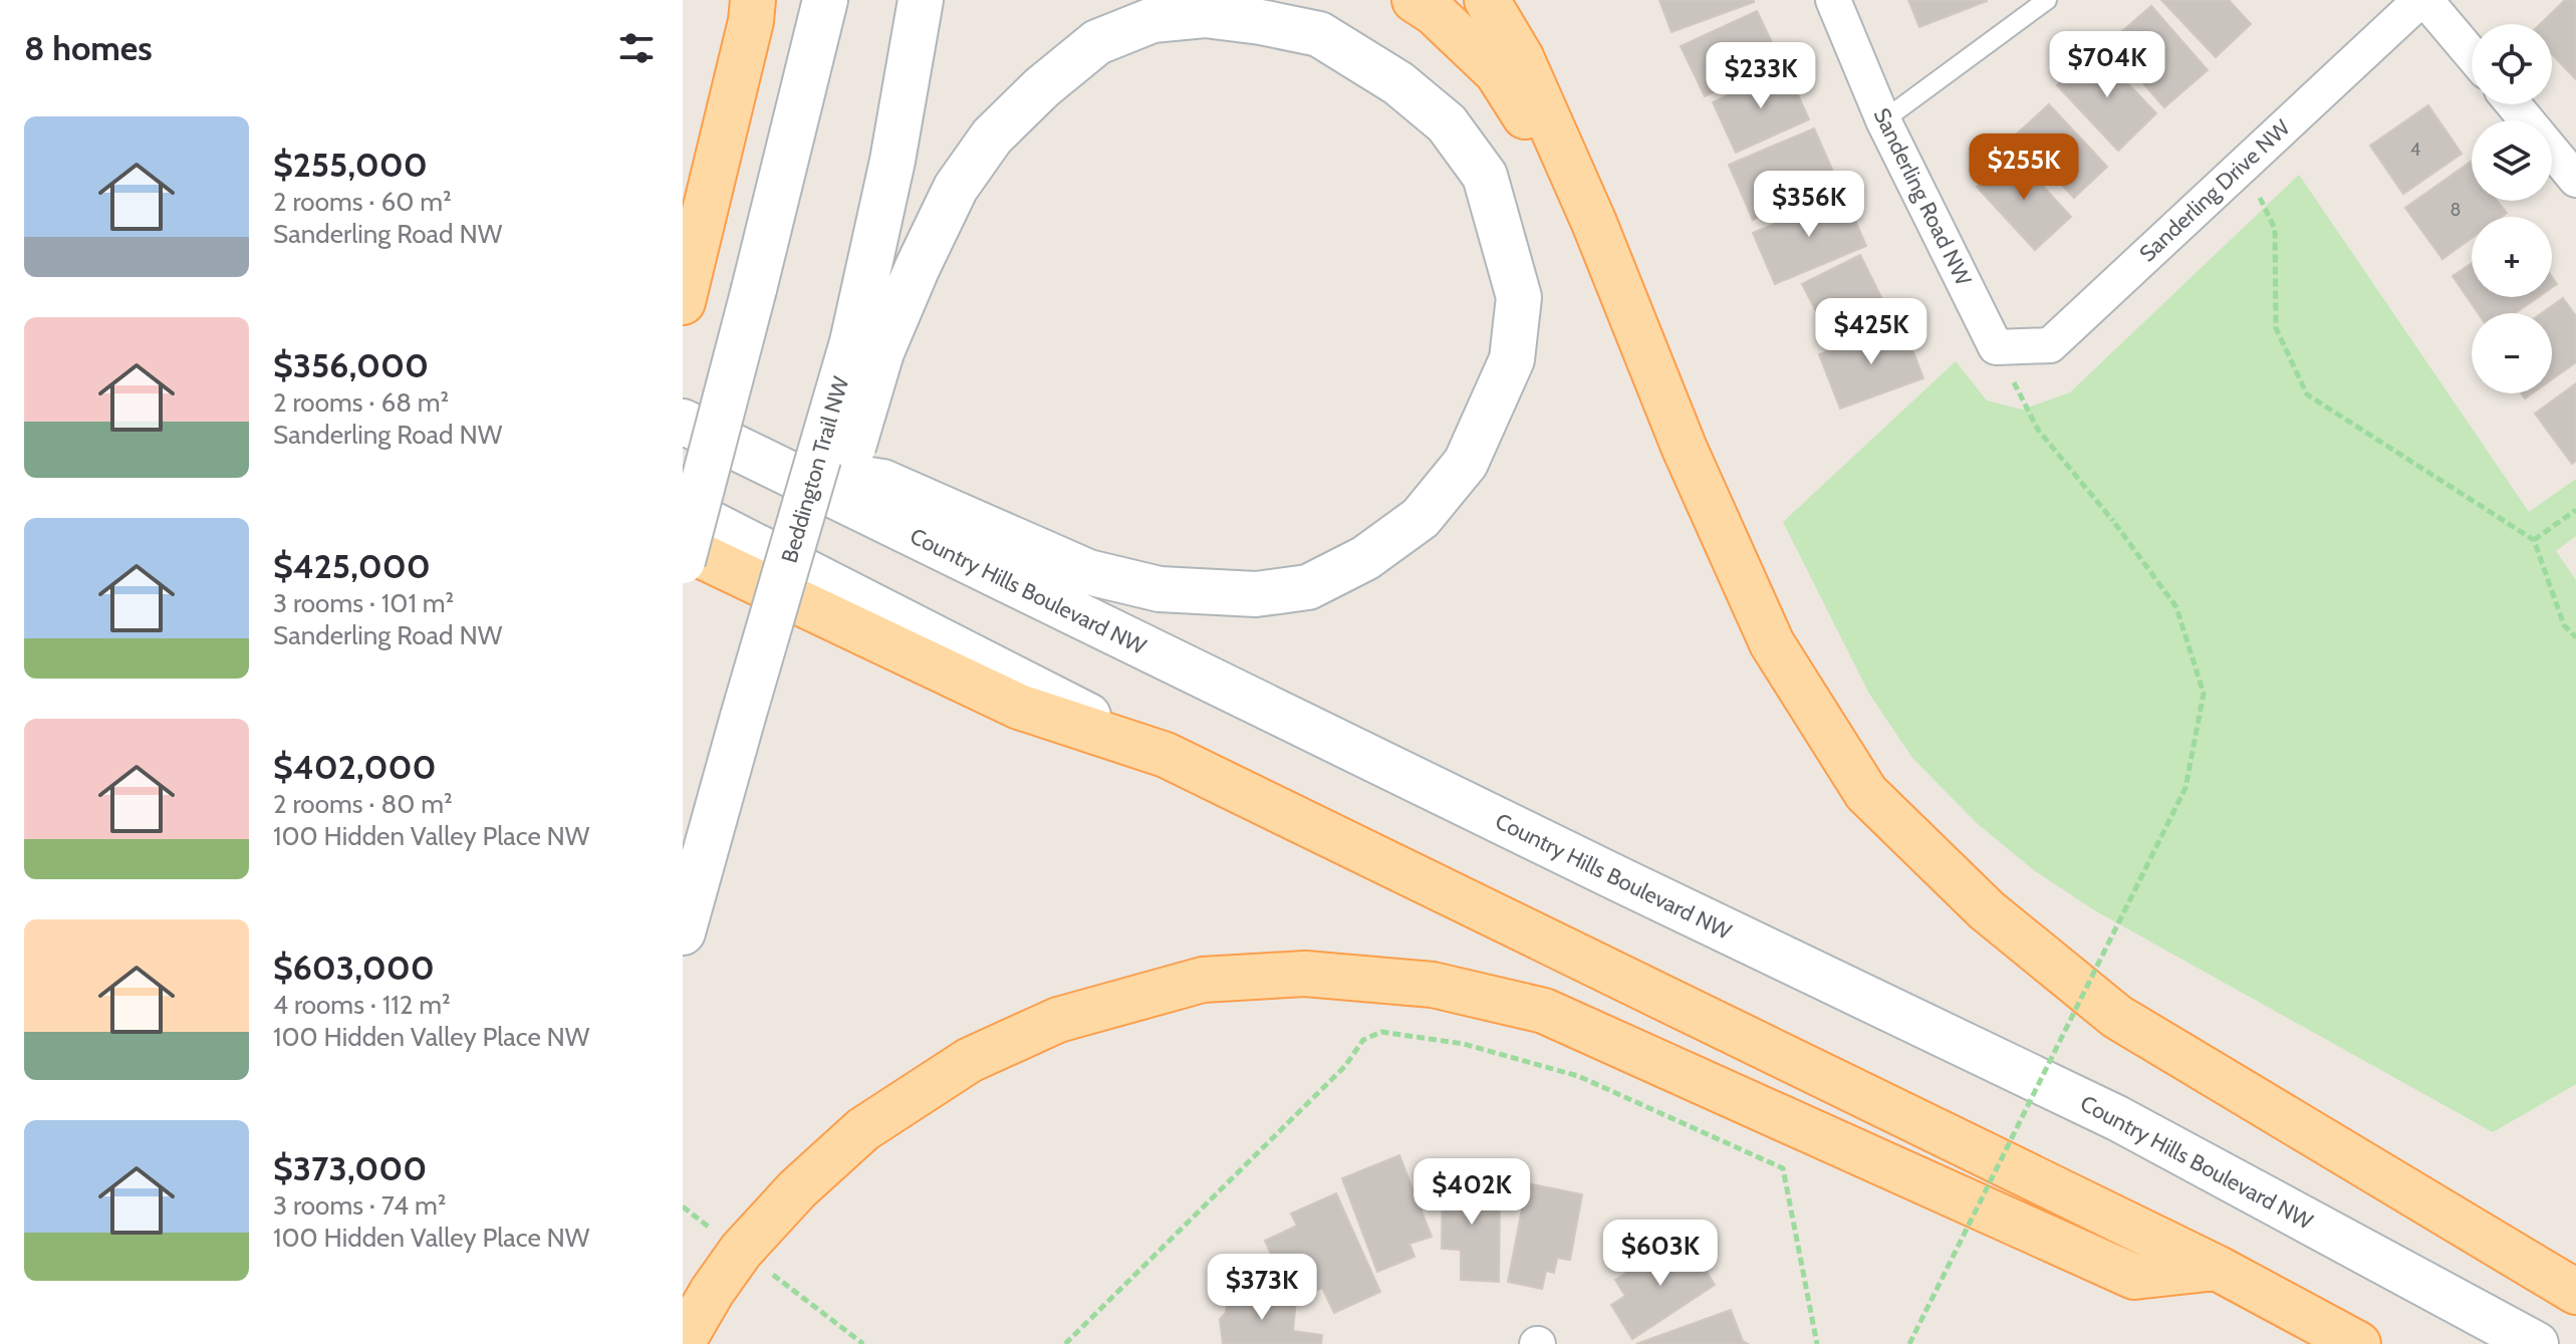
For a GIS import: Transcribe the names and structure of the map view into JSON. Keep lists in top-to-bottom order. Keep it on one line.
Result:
{"streets":{"main road":["Beddington Trail NW","Country Hills Boulevard NW"],"street":["Sanderling Drive NW","Sanderling Road NW"]},"crossings":[["Sanderling Drive NW","Sanderling Road NW"]],"house_numbers":["4","8"],"page":{"heading":"8 homes","map_buttons":["+","−"],"price":["$704K","$233K","$255K","$356K","$425K","$402K","$603K","$373K"],"list":[{"name":"$255,000","note":"2 rooms · 60 m² · Sanderling Road NW"},{"name":"$356,000","note":"2 rooms · 68 m² · Sanderling Road NW"},{"name":"$425,000","note":"3 rooms · 101 m² · Sanderling Road NW"},{"name":"$402,000","note":"2 rooms · 80 m² · 100 Hidden Valley Place NW"},{"name":"$603,000","note":"4 rooms · 112 m² · 100 Hidden Valley Place NW"},{"name":"$373,000","note":"3 rooms · 74 m² · 100 Hidden Valley Place NW"}]}}
